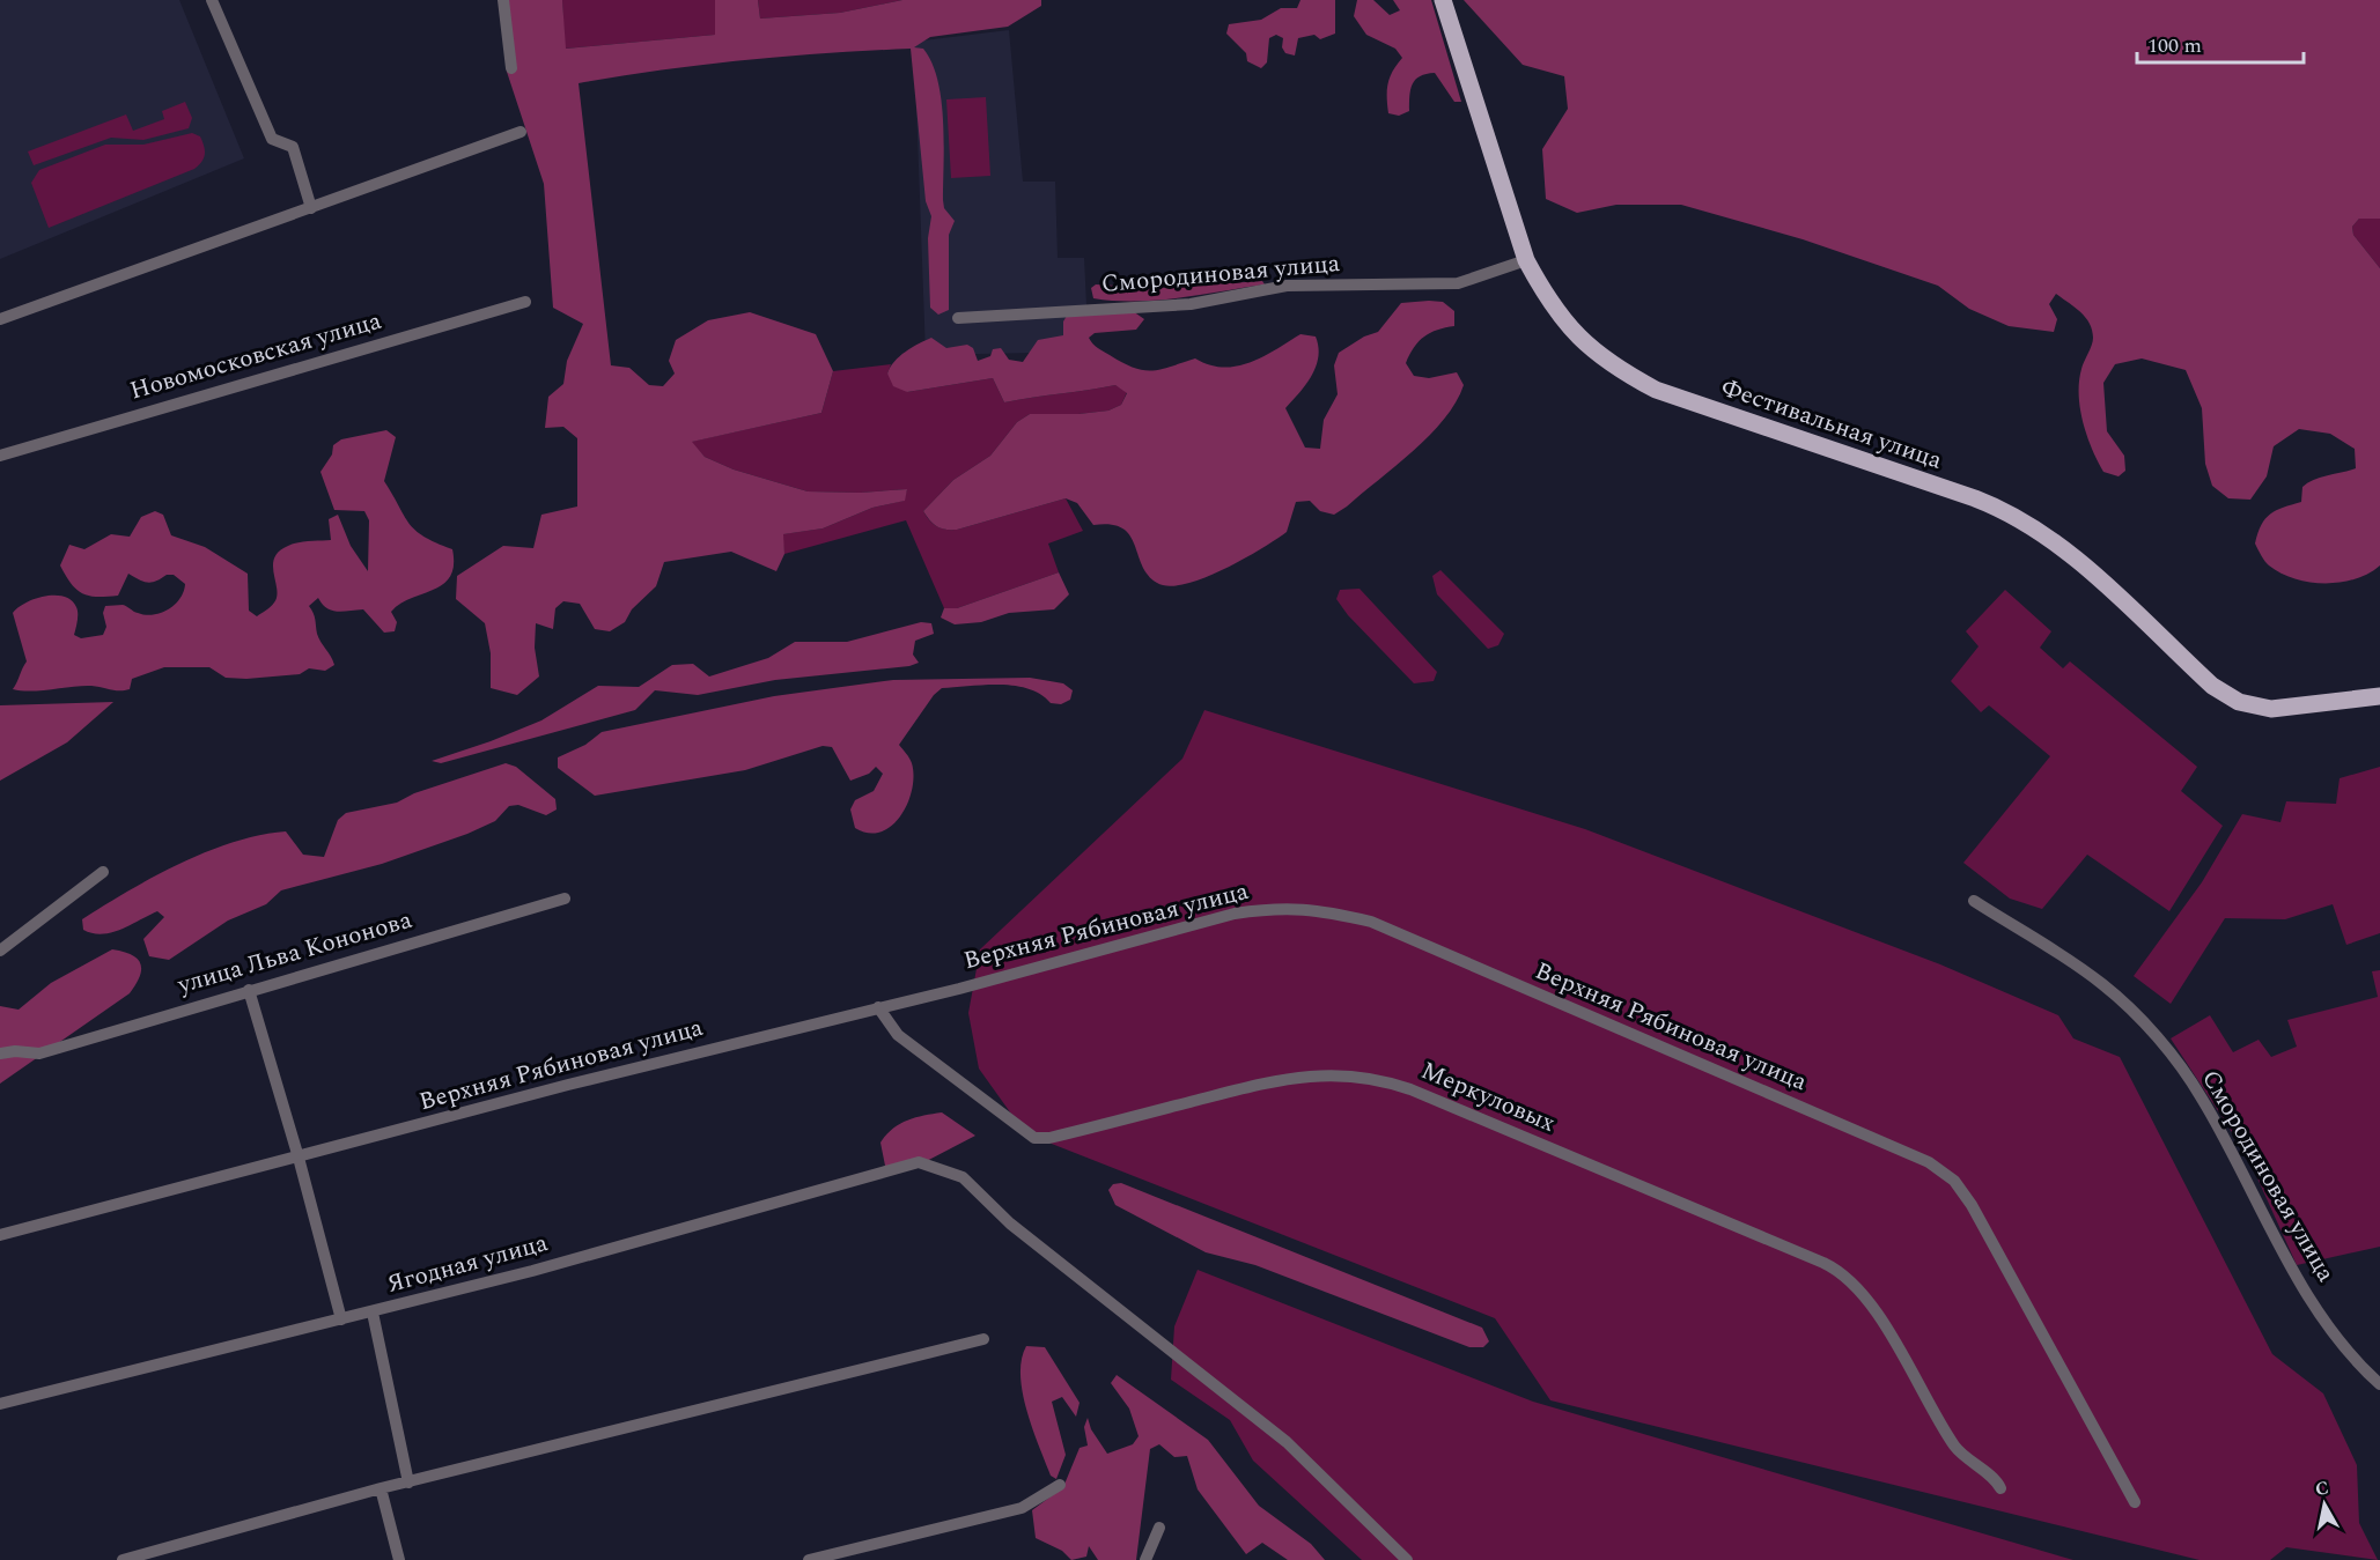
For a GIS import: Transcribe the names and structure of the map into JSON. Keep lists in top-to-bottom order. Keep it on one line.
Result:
{"streets":{"main road":["Фестивальная улица"],"street":["Смородиновая улица","Новомосковская улица","Верхняя Рябиновая улица","улица Льва Кононова","Меркуловых","Ягодная улица"]},"crossings":[["Смородиновая улица","Фестивальная улица"],["Верхняя Рябиновая улица","Меркуловых"]],"scale_bar":"100 m","north":"top"}
